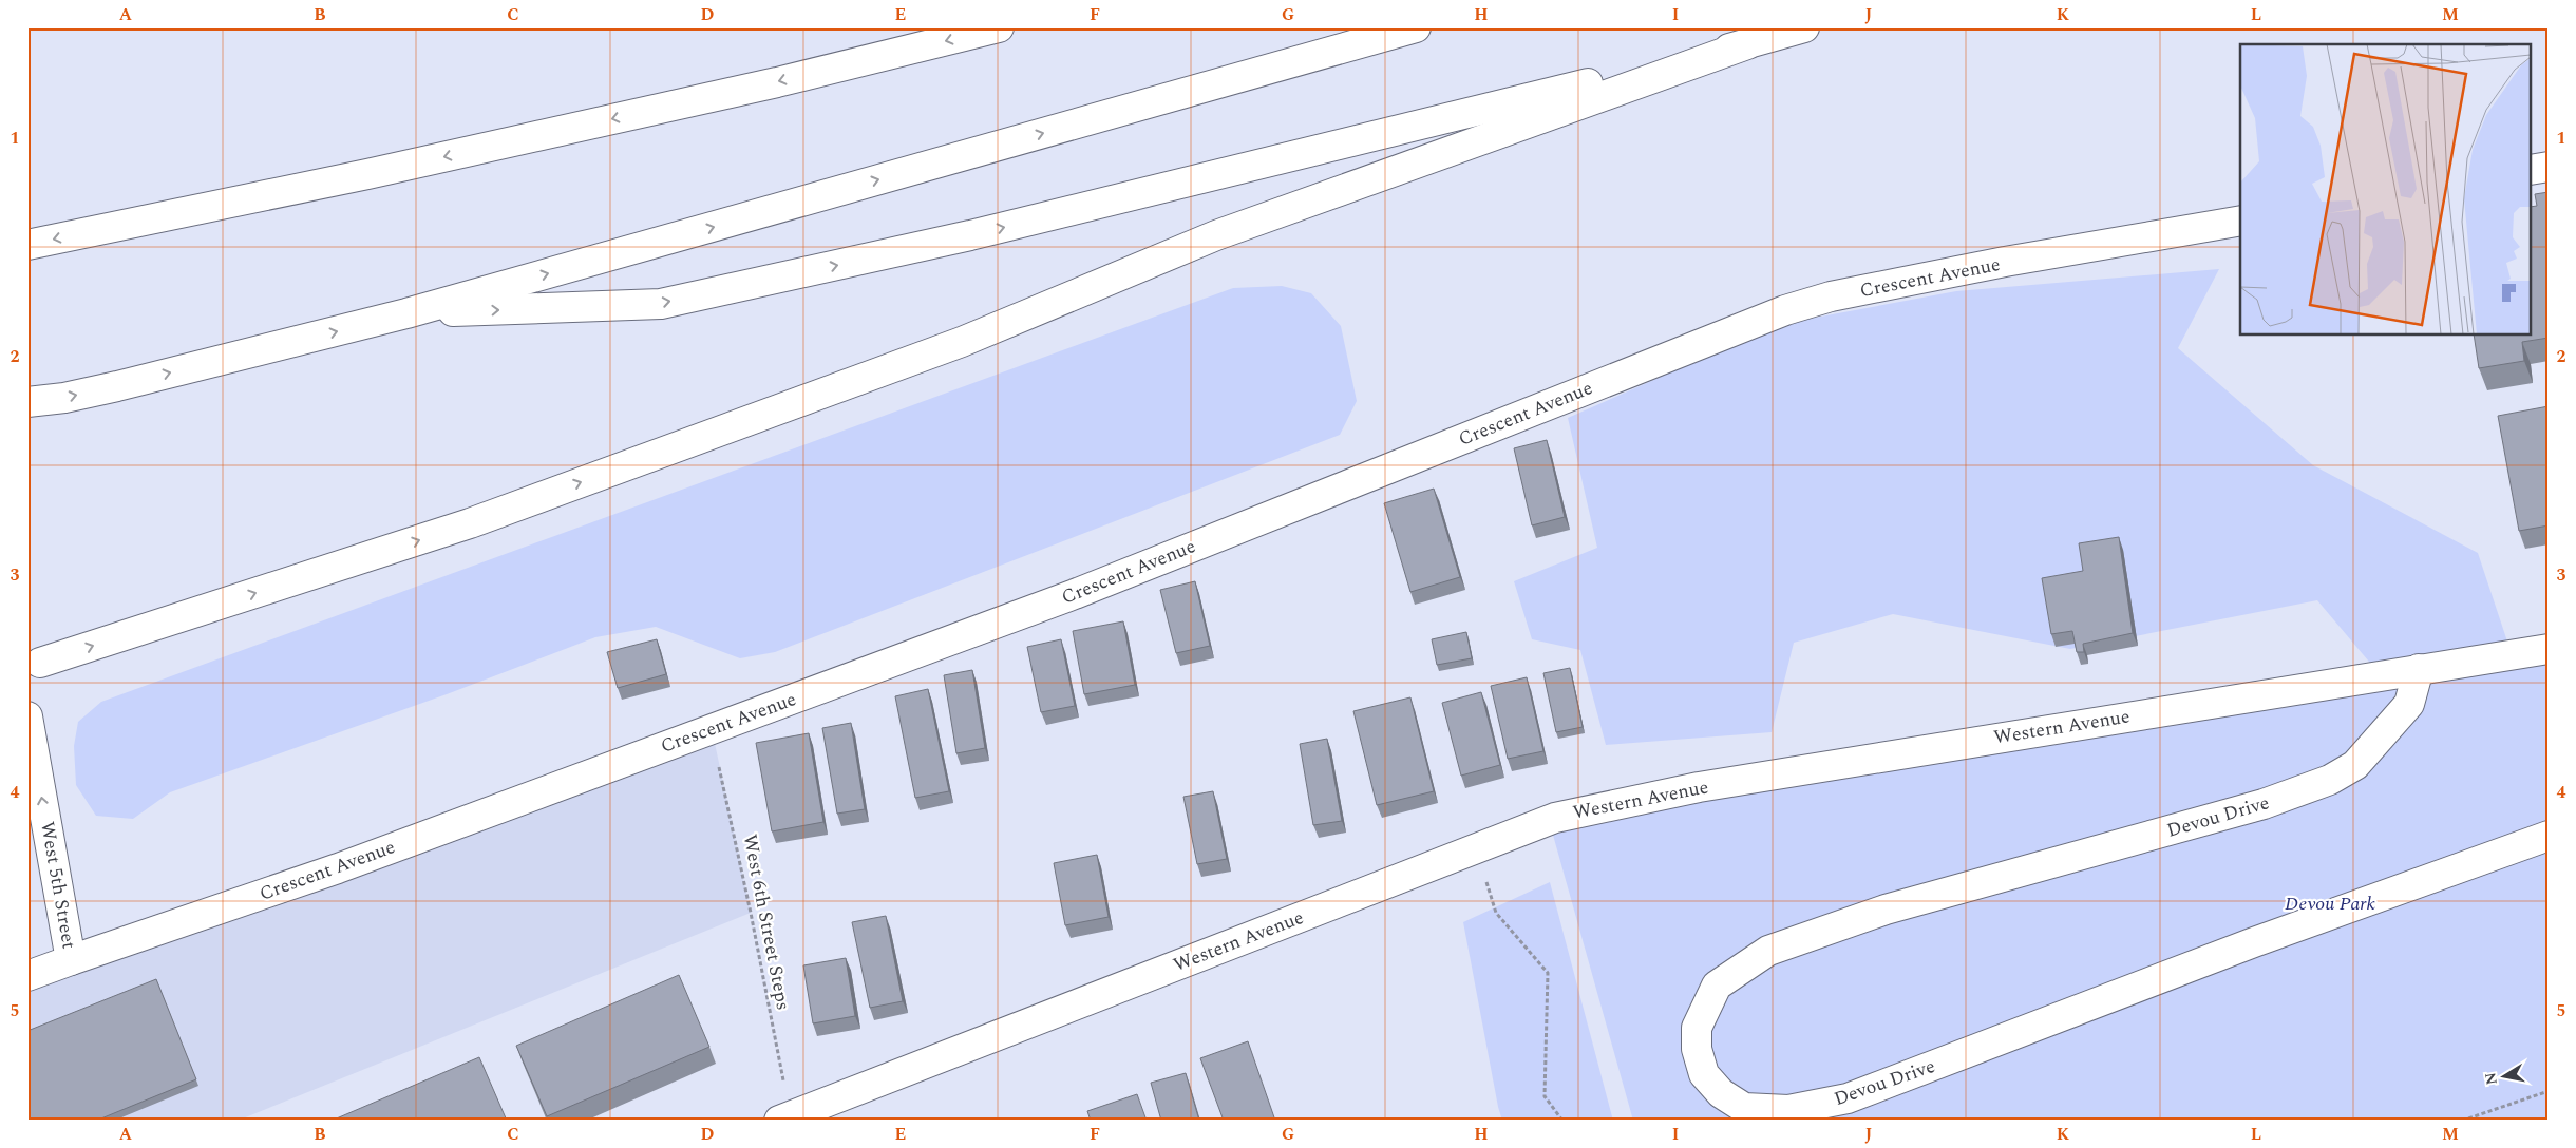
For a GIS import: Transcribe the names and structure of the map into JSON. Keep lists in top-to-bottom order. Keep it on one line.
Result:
{"streets":{"main road":["Crescent Avenue","Western Avenue","Devou Drive","West 5th Street"],"path":["West 6th Street Steps"]},"crossings":[["Crescent Avenue","West 5th Street"],["Western Avenue","Devou Drive"]],"one_way":["West 5th Street"],"parks":["Devou Park"],"north":"left","grid":{"columns":["A","B","C","D","E","F","G","H","I","J","K","L","M"],"rows":["1","2","3","4","5"]}}
